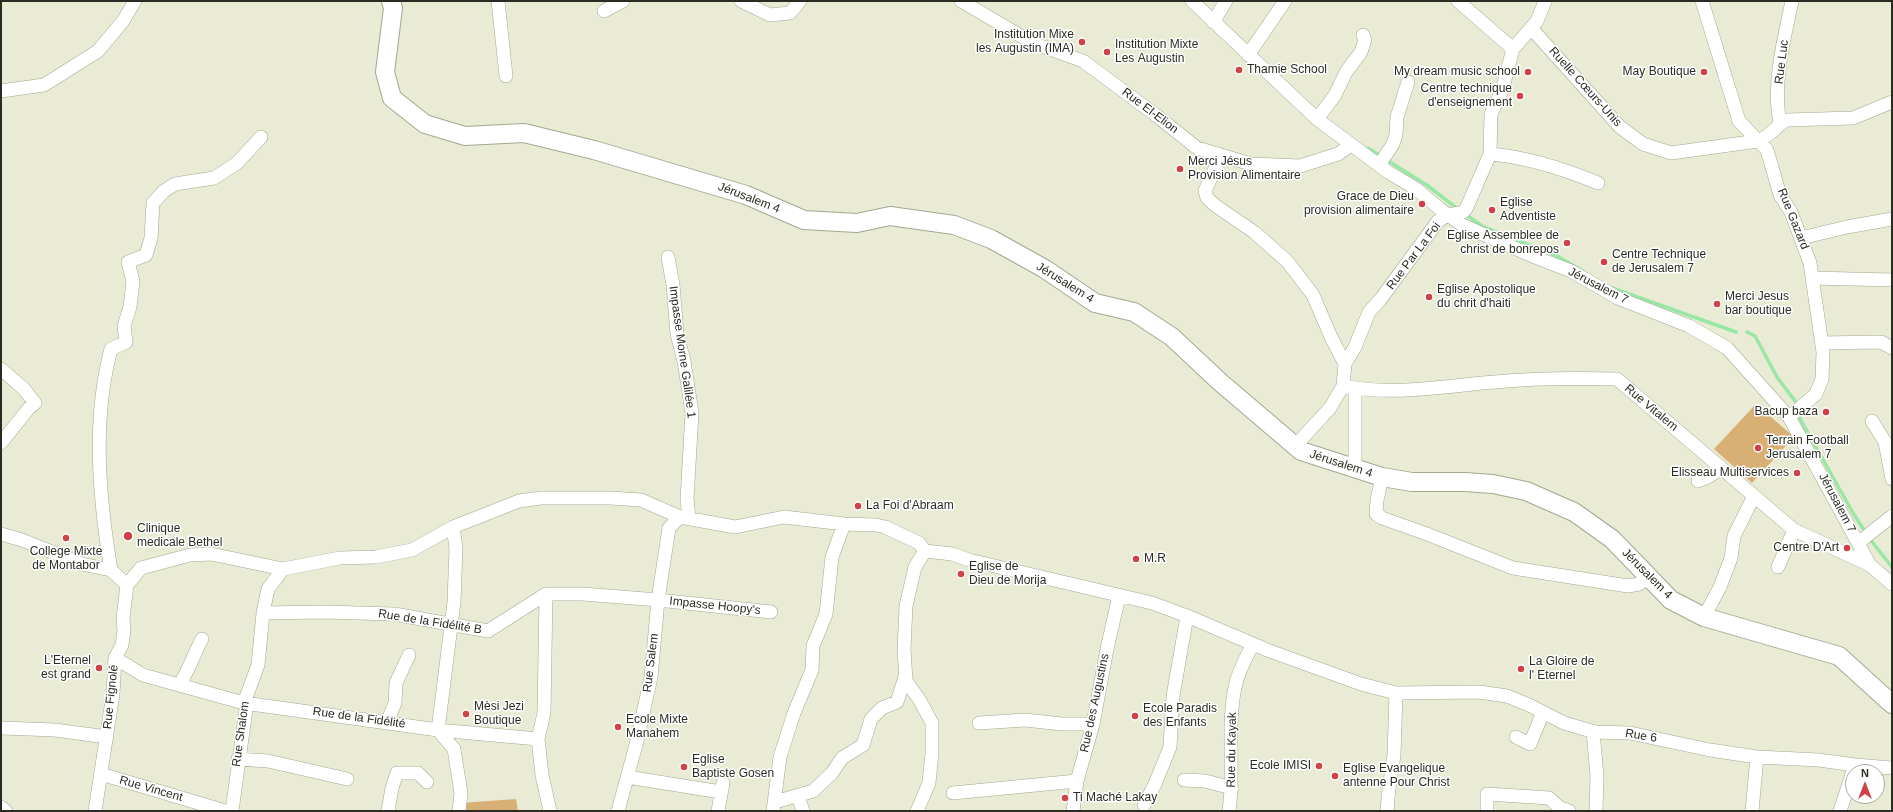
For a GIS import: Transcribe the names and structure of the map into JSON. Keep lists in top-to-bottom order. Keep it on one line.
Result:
{"streets":{"street":["Rue Luc","Ruelle Cœurs-Unis","Rue El-Elion","Jérusalem 4","Rue Gazard","Rue Par La Foi","Jérusalem 7","Impasse Morne Galilée 1","Rue Vitalem","Impasse Hoopy's","Rue de la Fidélité B","Rue Salem","Rue Fignolé","Rue des Augustins","Rue de la Fidélité","Rue Shalom","Rue 6","Rue du Kayak","Rue Vincent"]},"crossings":[["Ruelle Cœurs-Unis","Rue Gazard"],["Ruelle Cœurs-Unis","Rue Par La Foi"],["Rue El-Elion","Jérusalem 7"],["Jérusalem 4","Rue Par La Foi"],["Rue Gazard","Jérusalem 7"],["Rue Par La Foi","Jérusalem 7"],["Rue Par La Foi","Rue Vitalem"],["Jérusalem 7","Rue Vitalem"],["Impasse Morne Galilée 1","Rue Salem"],["Impasse Hoopy's","Rue Salem"],["Rue de la Fidélité B","Rue Shalom"],["Rue Fignolé","Rue de la Fidélité"],["Rue Fignolé","Rue Vincent"],["Rue des Augustins","Rue 6"],["Rue de la Fidélité","Rue Shalom"],["Rue 6","Rue du Kayak"]],"places":["Institution Mixe les Augustin (IMA)","Institution Mixte Les Augustin","Thamie School","My dream music school","May Boutique","Centre technique d'enseignement","Merci Jésus Provision Alimentaire","Grace de Dieu provision alimentaire","Eglise Adventiste","Eglise Assemblee de christ de bonrepos","Centre Technique de Jerusalem 7","Eglise Apostolique du chrit d'haiti","Merci Jesus bar boutique","Bacup baza","Terrain Football Jerusalem 7","Elisseau Multiservices","La Foi d'Abraam","Clinique medicale Bethel","College Mixte de Montabor","Centre D'Art","M.R","Eglise de Dieu de Morija","L'Eternel est grand","La Gloire de l' Eternel","Mèsi Jezi Boutique","Ecole Paradis des Enfants","Ecole Mixte Manahem","Ecole IMISI","Eglise Baptiste Gosen","Eglise Evangelique antenne Pour Christ","Ti Maché Lakay"],"north":"top"}
